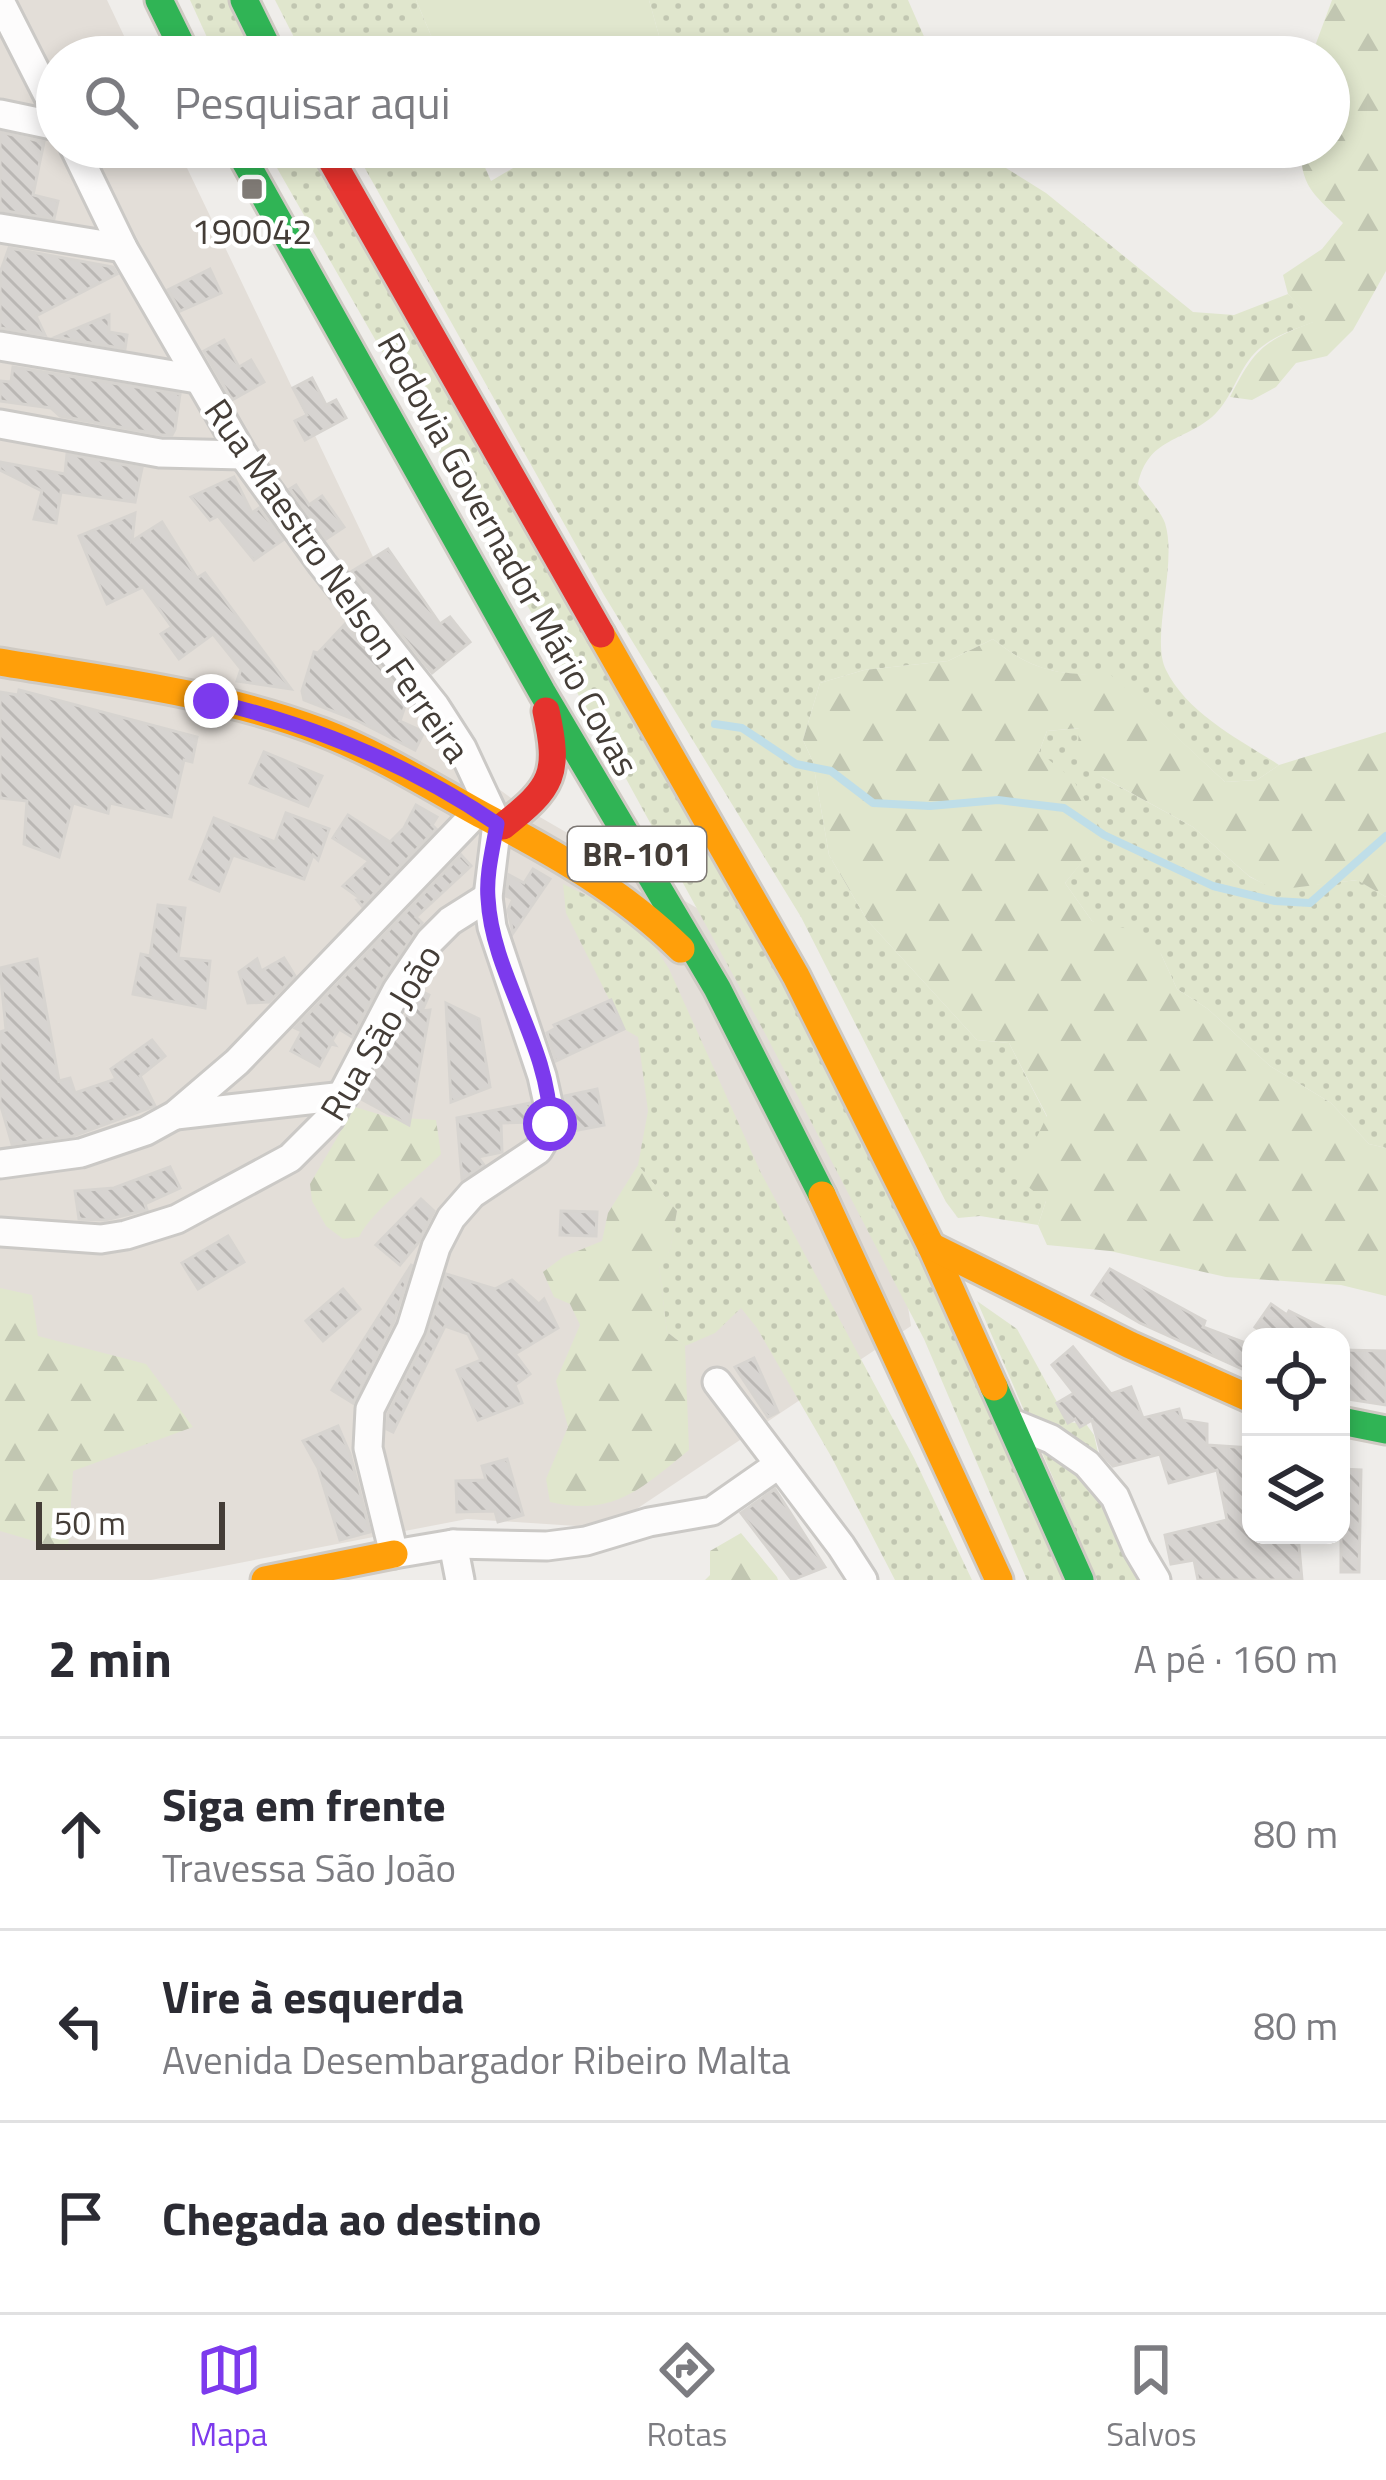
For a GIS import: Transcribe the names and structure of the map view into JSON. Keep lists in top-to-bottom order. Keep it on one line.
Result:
{"streets":{"main road":["Rodovia Governador Mário Covas","BR-101"],"street":["Rua Maestro Nelson Ferreira","Rua São João"]},"places":{"transit":["190042"]},"scale_bar":"50 m","page":{"search":"Pesquisar aqui","scale":"50 m","heading":["2 min","A pé · 160 m"],"list":[["Siga em frente","Travessa São João","80 m"],["Vire à esquerda","Avenida Desembargador Ribeiro Malta","80 m"],"Chegada ao destino"],"nav":["Mapa","Rotas","Salvos"]}}
